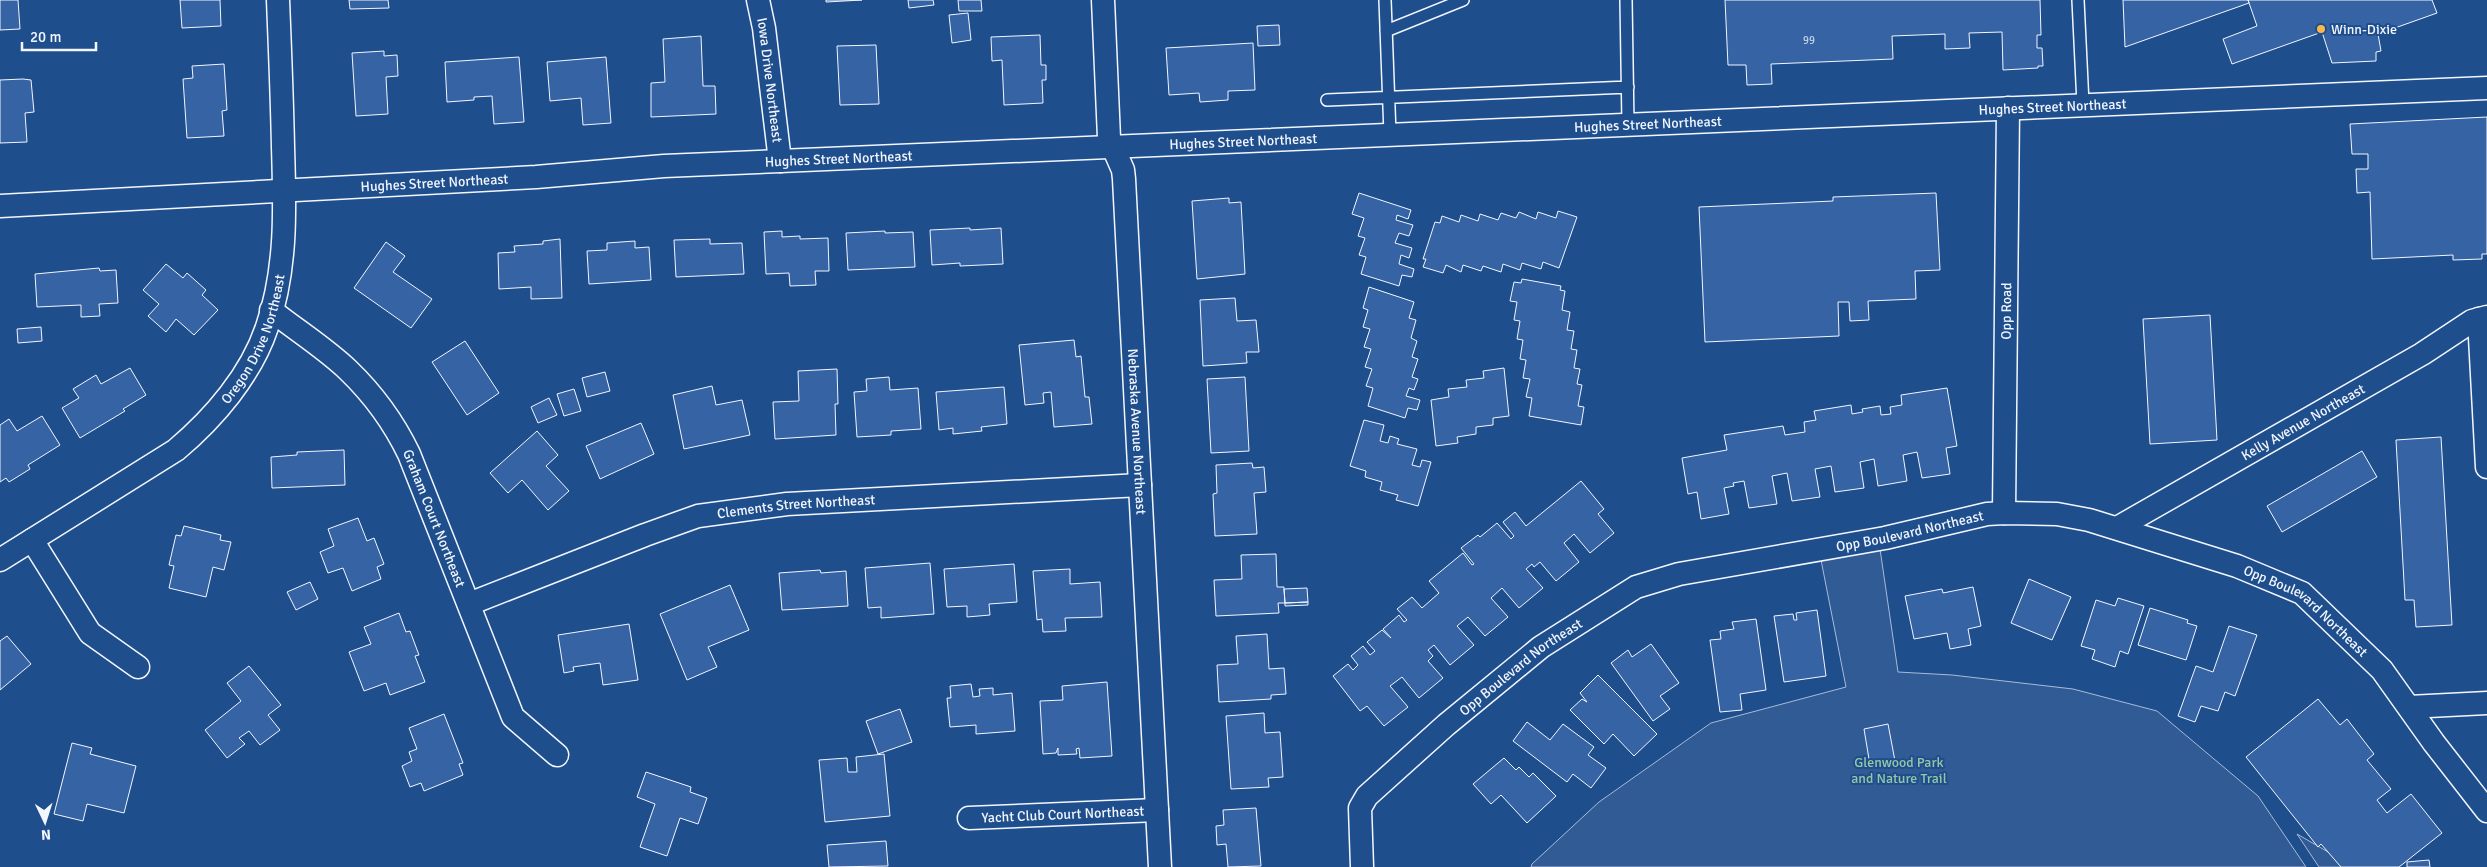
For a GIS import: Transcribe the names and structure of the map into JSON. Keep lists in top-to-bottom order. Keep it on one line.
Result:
{"streets":{"street":["Iowa Drive Northeast","Hughes Street Northeast","Opp Road","Oregon Drive Northeast","Kelly Avenue Northeast","Nebraska Avenue Northeast","Clements Street Northeast","Graham Court Northeast","Opp Boulevard Northeast","Yacht Club Court Northeast"]},"crossings":[["Iowa Drive Northeast","Hughes Street Northeast"],["Hughes Street Northeast","Opp Road"],["Hughes Street Northeast","Oregon Drive Northeast"],["Hughes Street Northeast","Nebraska Avenue Northeast"],["Opp Road","Opp Boulevard Northeast"],["Oregon Drive Northeast","Graham Court Northeast"],["Kelly Avenue Northeast","Opp Boulevard Northeast"],["Nebraska Avenue Northeast","Clements Street Northeast"],["Nebraska Avenue Northeast","Yacht Club Court Northeast"],["Clements Street Northeast","Graham Court Northeast"]],"parks":["Glenwood Park and Nature Trail"],"places":["Winn-Dixie"],"house_numbers":["99"],"scale_bar":"20 m","north":"bottom"}
